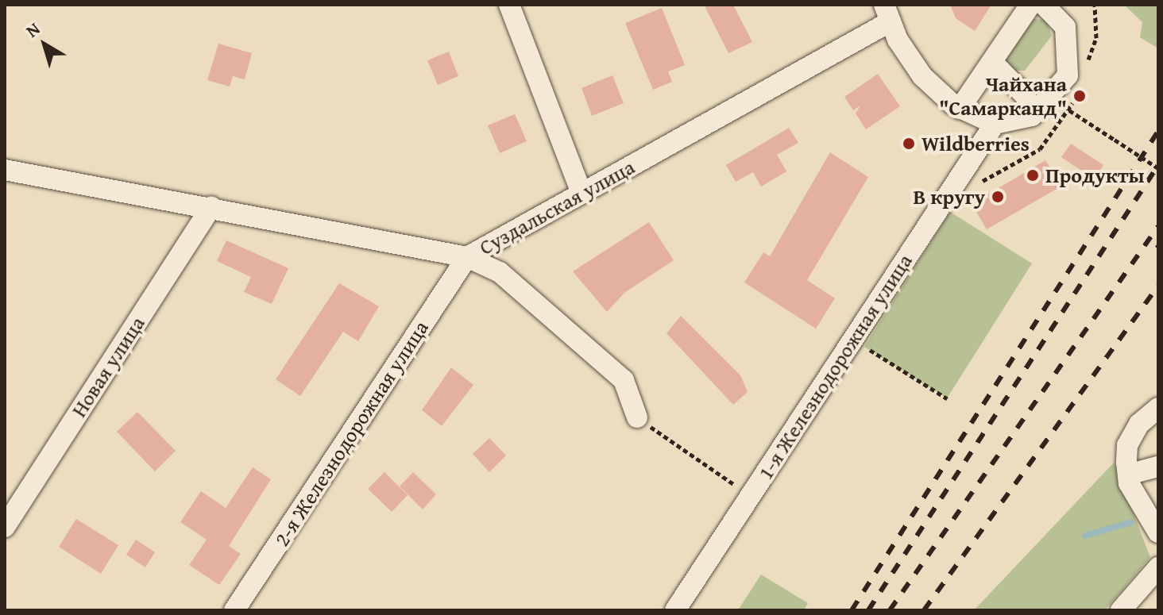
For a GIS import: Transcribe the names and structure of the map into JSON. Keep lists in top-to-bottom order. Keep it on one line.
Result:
{"streets":{"street":["Суздальская улица","Новая улица","1-я Железнодорожная улица","2-я Железнодорожная улица"]},"crossings":[["Суздальская улица","Новая улица"],["Суздальская улица","2-я Железнодорожная улица"]],"places":["Чайхана \"Самарканд\"","Wildberries","Продукты","В кругу"],"north":"top left"}
